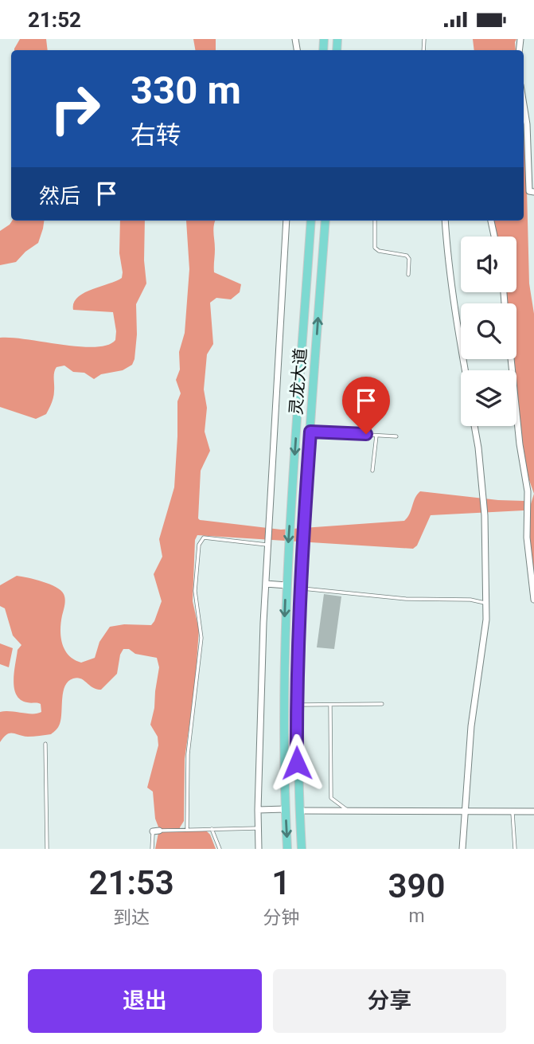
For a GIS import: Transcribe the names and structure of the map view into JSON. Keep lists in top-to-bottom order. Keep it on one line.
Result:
{"streets":{"main road":["灵龙大道"]},"page":{"status":"21:52","turn":["330 m","右转"],"then":"然后","eta":["21:53","到达","1","分钟","390","m"],"buttons":["退出","分享"]}}
